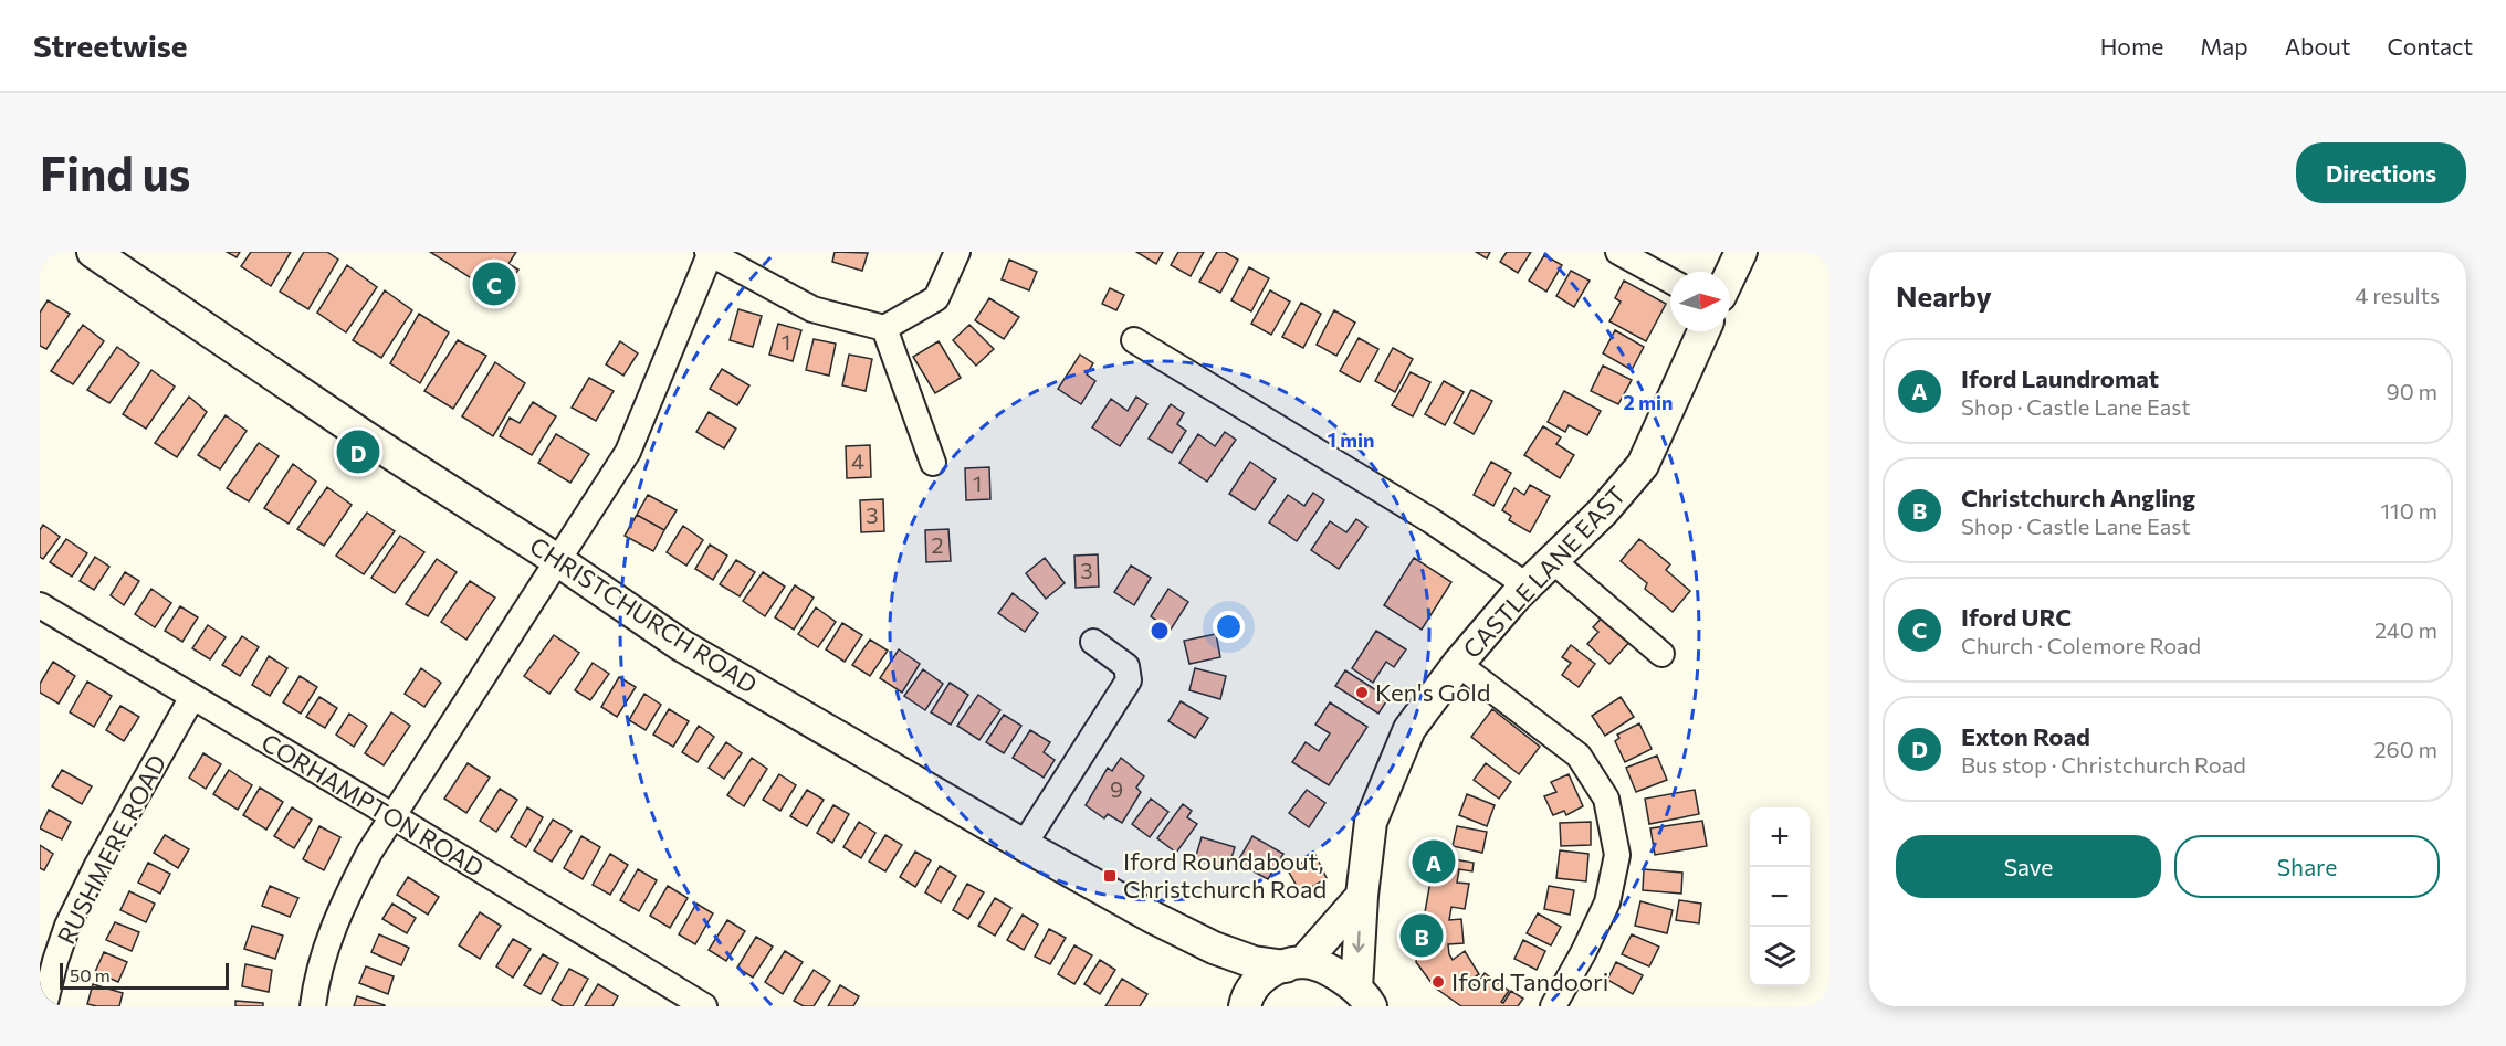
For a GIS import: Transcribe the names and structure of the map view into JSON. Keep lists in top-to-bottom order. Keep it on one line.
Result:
{"streets":{"main road":["CASTLE LANE EAST","CHRISTCHURCH ROAD"],"street":["CORHAMPTON ROAD","RUSHMERE ROAD"]},"crossings":[["CASTLE LANE EAST","CHRISTCHURCH ROAD"],["CORHAMPTON ROAD","RUSHMERE ROAD"]],"places":{"other":["Ken's Gold","Iford Tandoori"],"transit":["Iford Roundabout, Christchurch Road"]},"house_numbers":["1","4","1","3","2","3","9"],"scale_bar":"50 m","north":"right","page":{"header":"Streetwise","nav":["Home","Map","About","Contact"],"buttons":["Directions",["Save","Share"]],"title":"Find us","heading":["Nearby","4 results"],"pins":["C","D","A","B"],"list":[{"mark":"A","name":"Iford Laundromat","note":"Shop · Castle Lane East","value":"90 m"},{"mark":"B","name":"Christchurch Angling","note":"Shop · Castle Lane East","value":"110 m"},{"mark":"C","name":"Iford URC","note":"Church · Colemore Road","value":"240 m"},{"mark":"D","name":"Exton Road","note":"Bus stop · Christchurch Road","value":"260 m"}],"map_buttons":["+","−"],"scale":"50 m"},"rings":["2 min","1 min"]}
